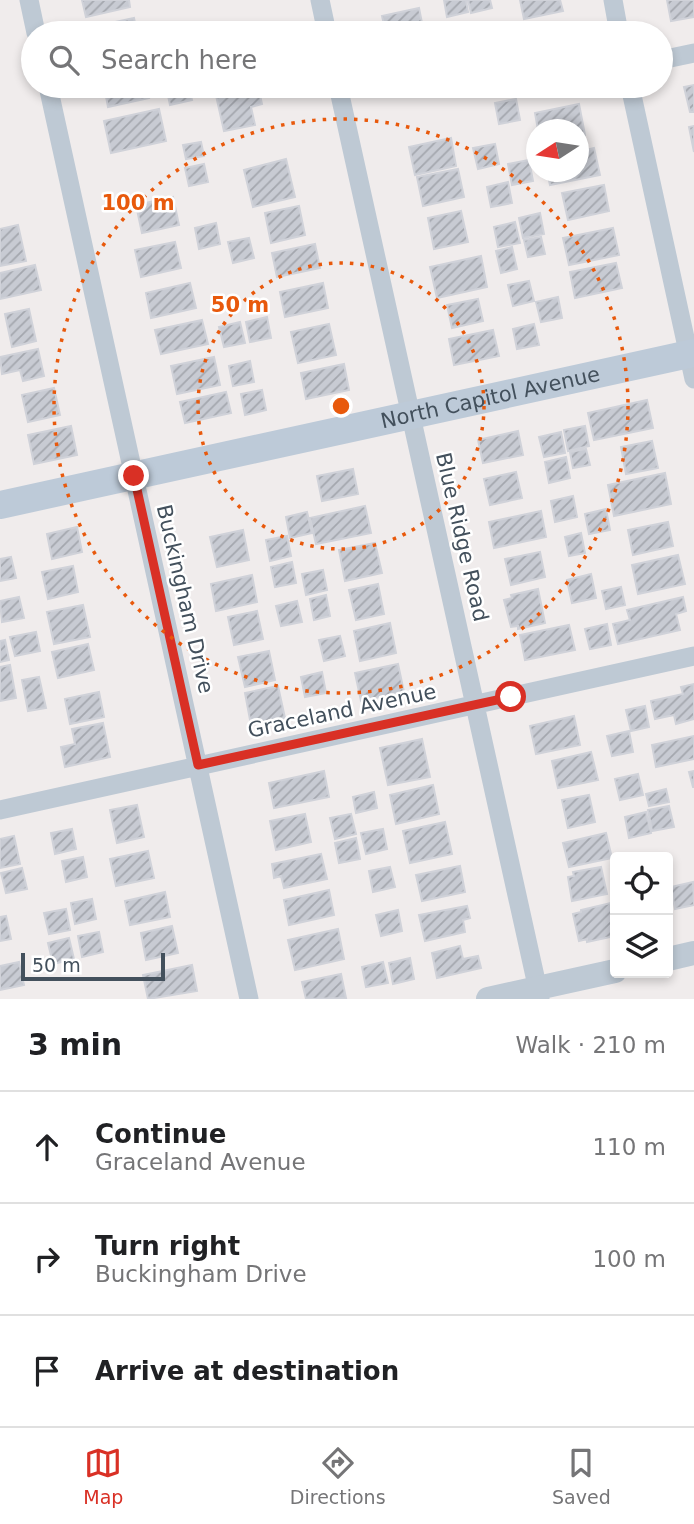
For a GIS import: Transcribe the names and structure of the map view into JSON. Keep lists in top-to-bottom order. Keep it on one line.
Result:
{"streets":{"main road":["North Capitol Avenue"],"street":["Blue Ridge Road","Buckingham Drive","Graceland Avenue"]},"crossings":[["North Capitol Avenue","Blue Ridge Road"],["North Capitol Avenue","Buckingham Drive"],["Blue Ridge Road","Graceland Avenue"],["Buckingham Drive","Graceland Avenue"]],"scale_bar":"50 m","north":"left","page":{"search":"Search here","scale":"50 m","heading":["3 min","Walk · 210 m"],"list":[["Continue","Graceland Avenue","110 m"],["Turn right","Buckingham Drive","100 m"],"Arrive at destination"],"nav":["Map","Directions","Saved"]},"rings":["100 m","50 m"]}
